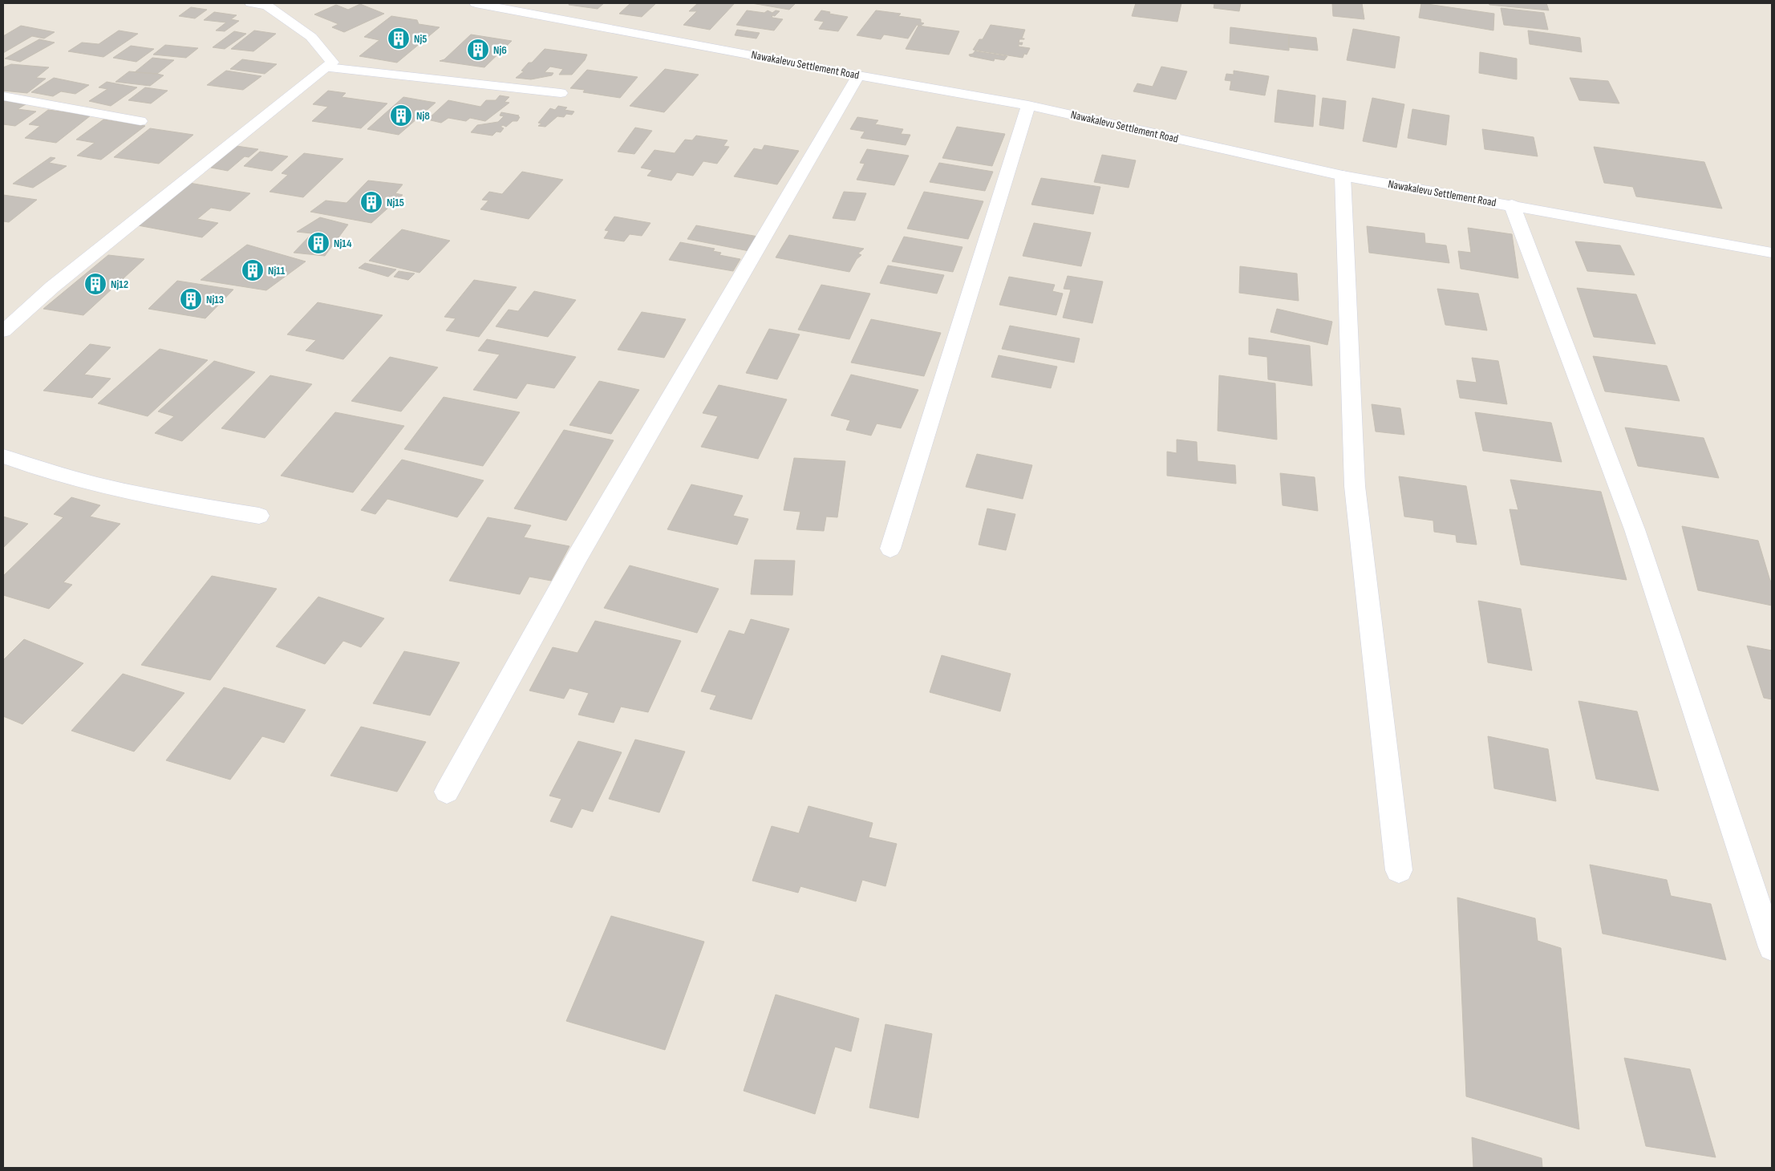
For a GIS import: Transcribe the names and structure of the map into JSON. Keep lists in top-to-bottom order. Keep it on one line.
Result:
{"streets":{"street":["Nawakalevu Settlement Road"]},"places":{"building":["Nj5","Nj6","Nj8","Nj15","Nj14","Nj11","Nj12","Nj13"]}}
